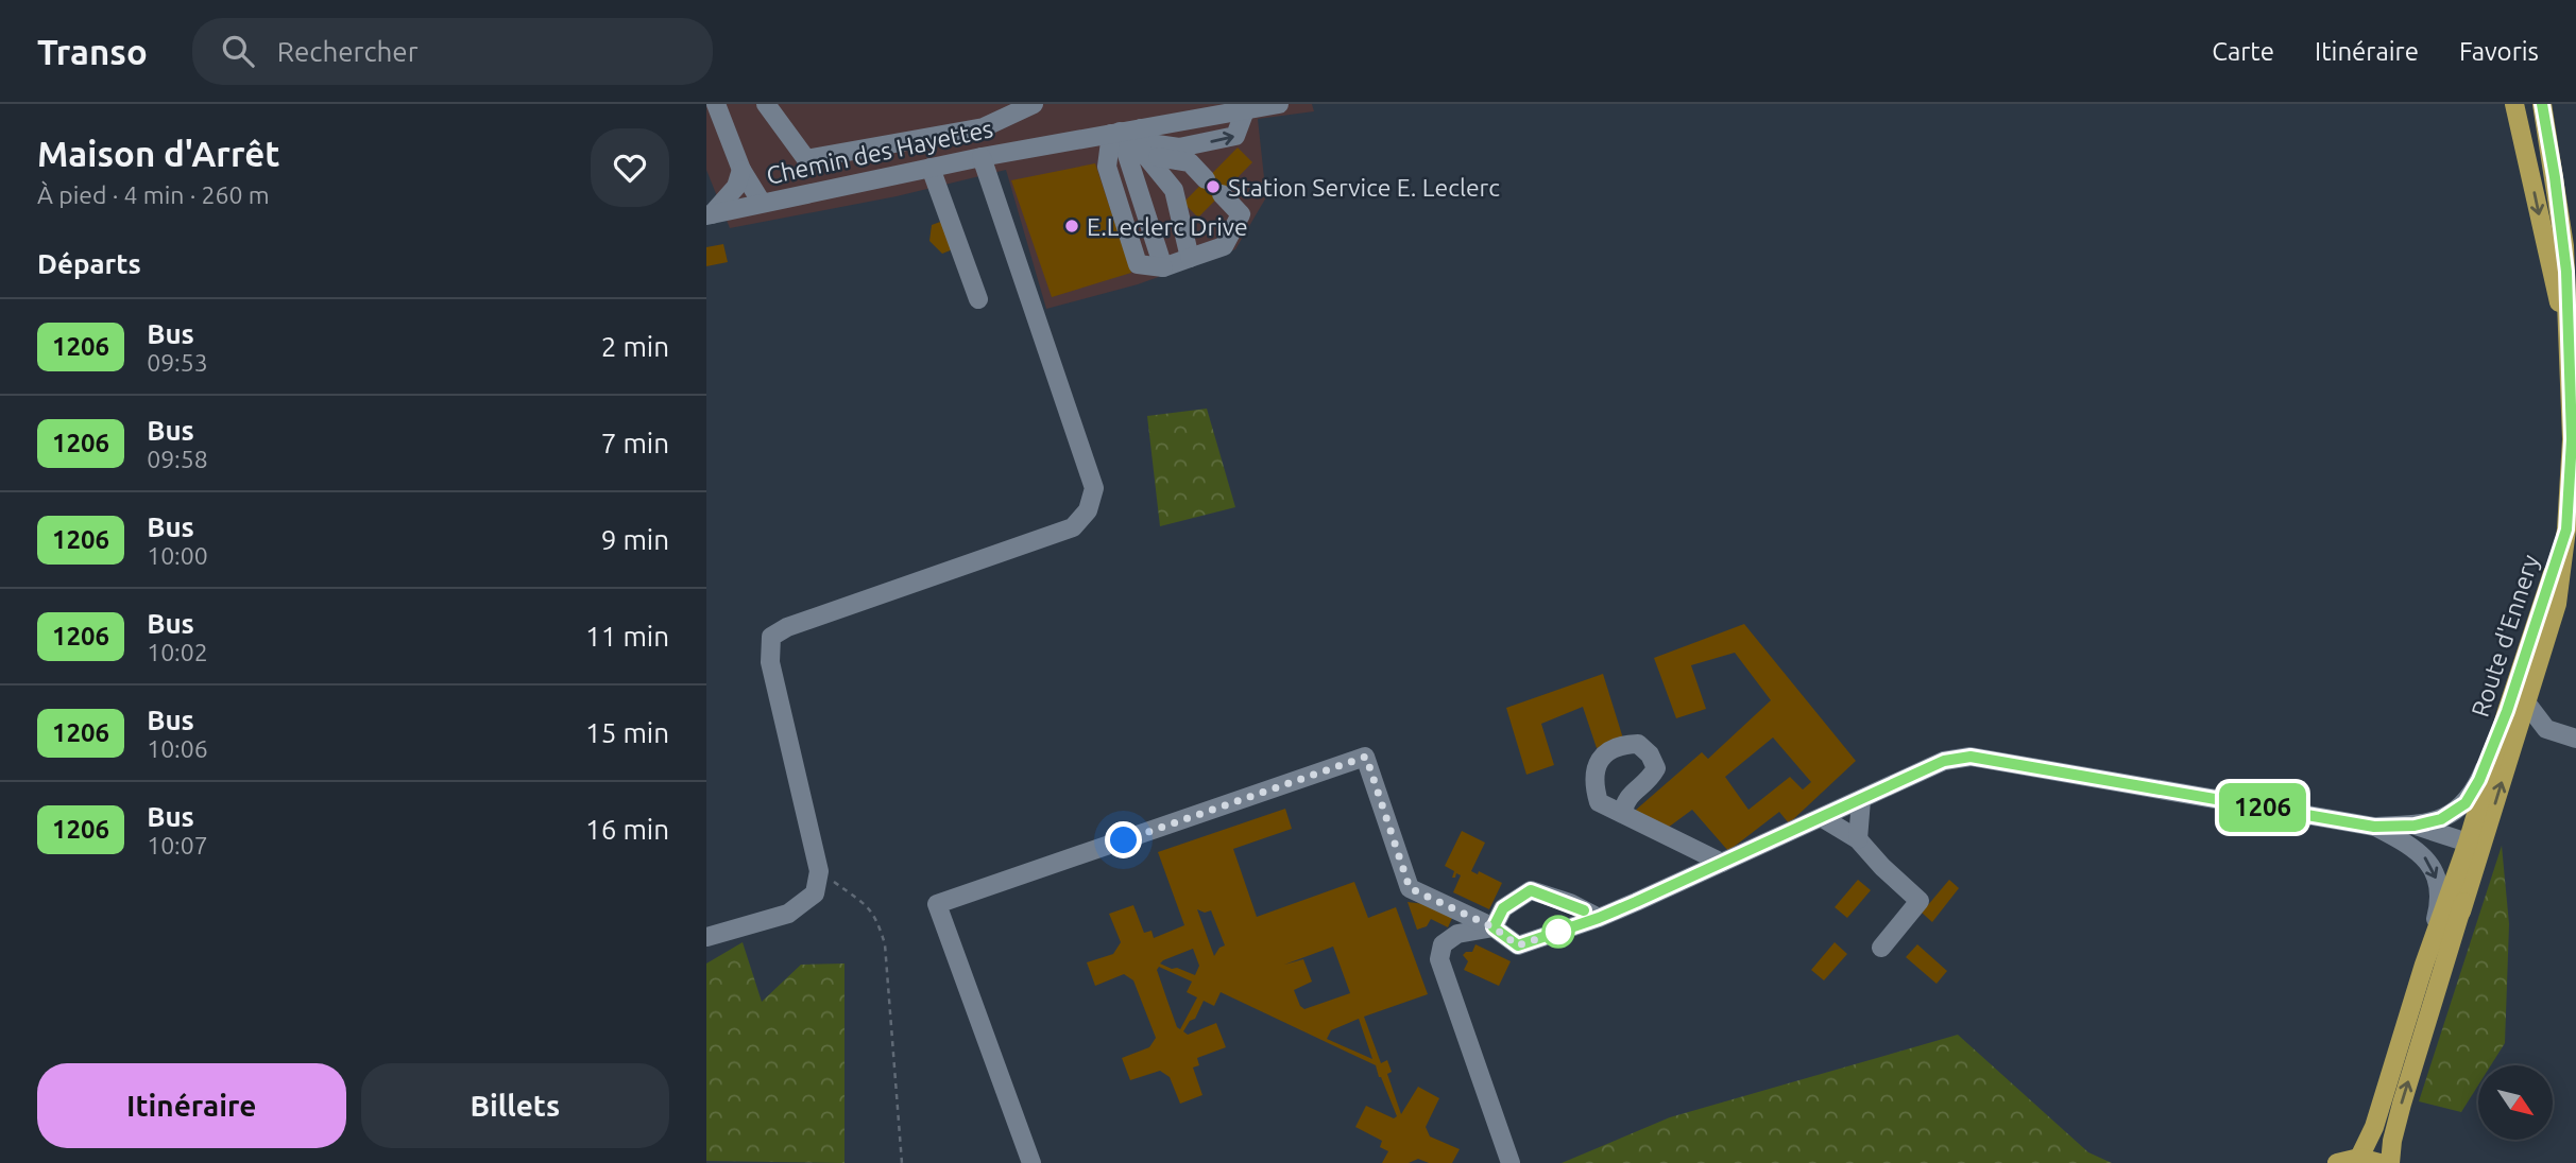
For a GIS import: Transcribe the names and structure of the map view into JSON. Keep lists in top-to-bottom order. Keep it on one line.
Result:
{"streets":{"main road":["Route d'Ennery"],"street":["Chemin des Hayettes"]},"places":["Station Service E. Leclerc","E.Leclerc Drive"],"lines":["bus line 1206"],"north":"bottom right","page":{"header":"Transo","search":"Rechercher","nav":["Carte","Itinéraire","Favoris"],"heading":[["Maison d'Arrêt","À pied · 4 min · 260 m"],"Départs"],"on_map":"1206","list":[{"mark":"1206","name":"Bus","note":"09:53","value":"2 min"},{"mark":"1206","name":"Bus","note":"09:58","value":"7 min"},{"mark":"1206","name":"Bus","note":"10:00","value":"9 min"},{"mark":"1206","name":"Bus","note":"10:02","value":"11 min"},{"mark":"1206","name":"Bus","note":"10:06","value":"15 min"},{"mark":"1206","name":"Bus","note":"10:07","value":"16 min"}],"buttons":["Itinéraire","Billets"]}}
